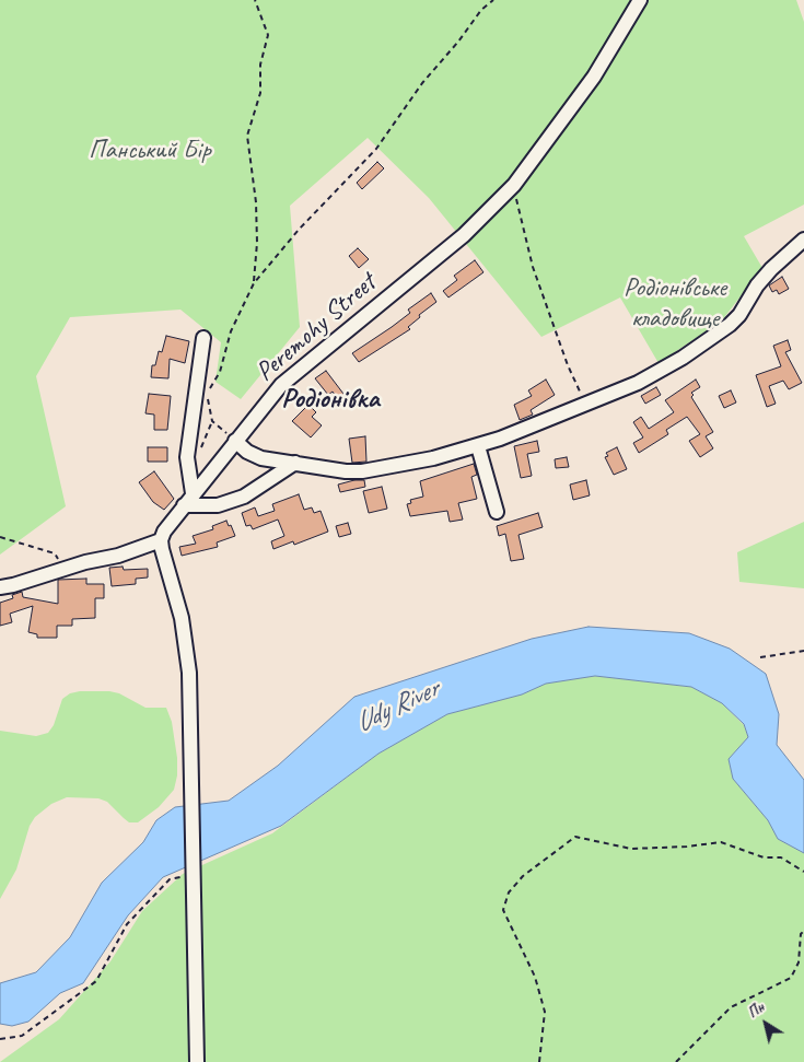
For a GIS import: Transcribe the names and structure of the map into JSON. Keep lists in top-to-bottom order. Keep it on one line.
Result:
{"streets":{"street":["Peremohy Street"]},"districts":["Родіонівка"],"water":["Udy River"],"parks":["Панський Бір","Родіонівське кладовище"],"north":"top left"}
